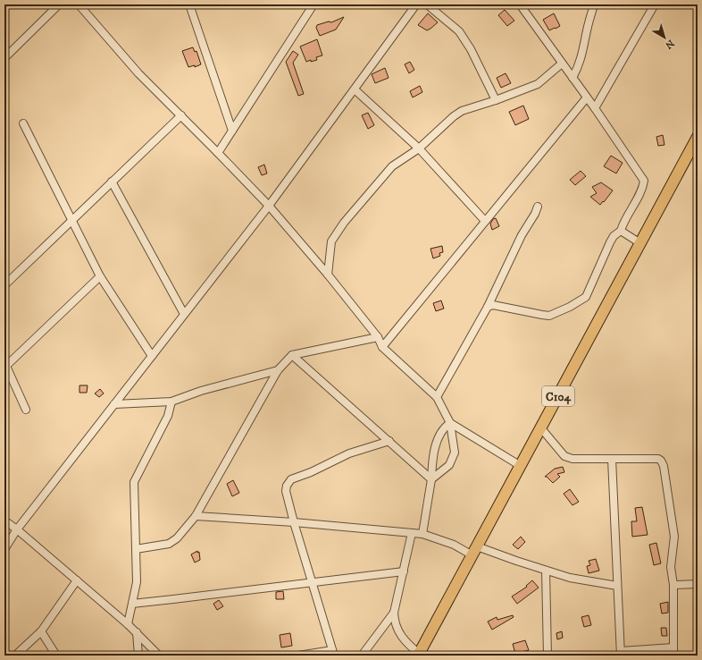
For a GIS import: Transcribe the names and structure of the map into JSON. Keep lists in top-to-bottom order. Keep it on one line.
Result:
{"streets":{"highway":["C104"]},"north":"bottom right"}
